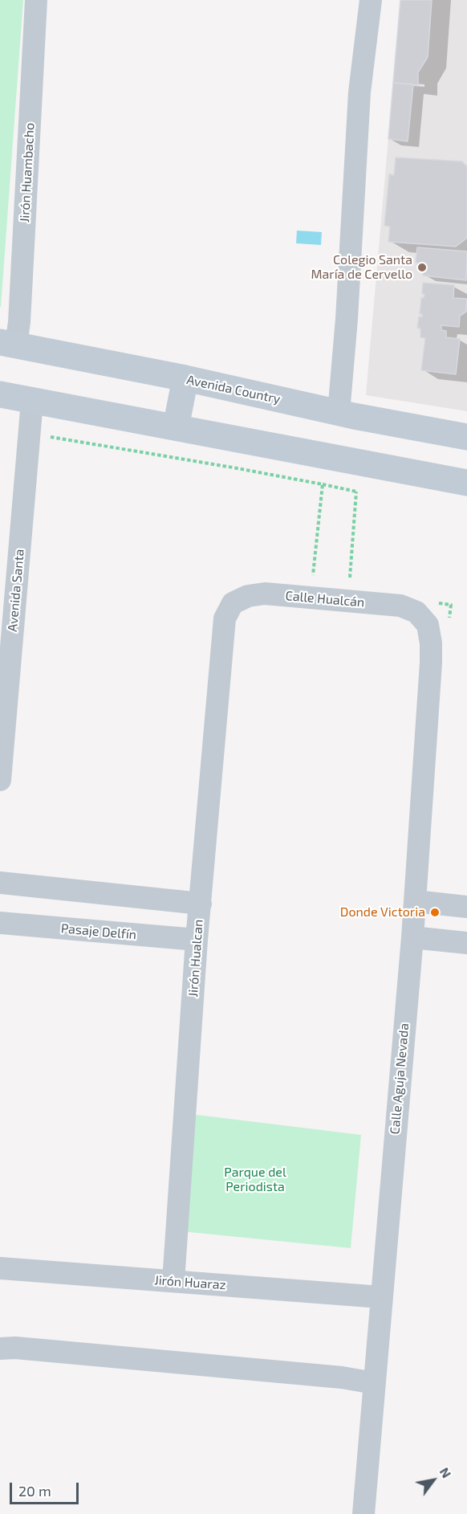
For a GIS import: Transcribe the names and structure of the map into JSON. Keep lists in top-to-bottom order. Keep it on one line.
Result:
{"streets":{"main road":["Avenida Country"],"street":["Jirón Huambacho","Avenida Santa","Calle Hualcán","Pasaje Delfín","Jirón Hualcan","Calle Aguja Nevada","Jirón Huaraz"]},"crossings":[["Jirón Huambacho","Avenida Country"],["Calle Hualcán","Jirón Hualcan"],["Calle Hualcán","Calle Aguja Nevada"],["Pasaje Delfín","Jirón Hualcan"],["Jirón Hualcan","Jirón Huaraz"],["Calle Aguja Nevada","Jirón Huaraz"]],"parks":["Parque del Periodista"],"places":["Colegio Santa María de Cervello","Donde Victoria"],"scale_bar":"20 m","north":"top right"}
